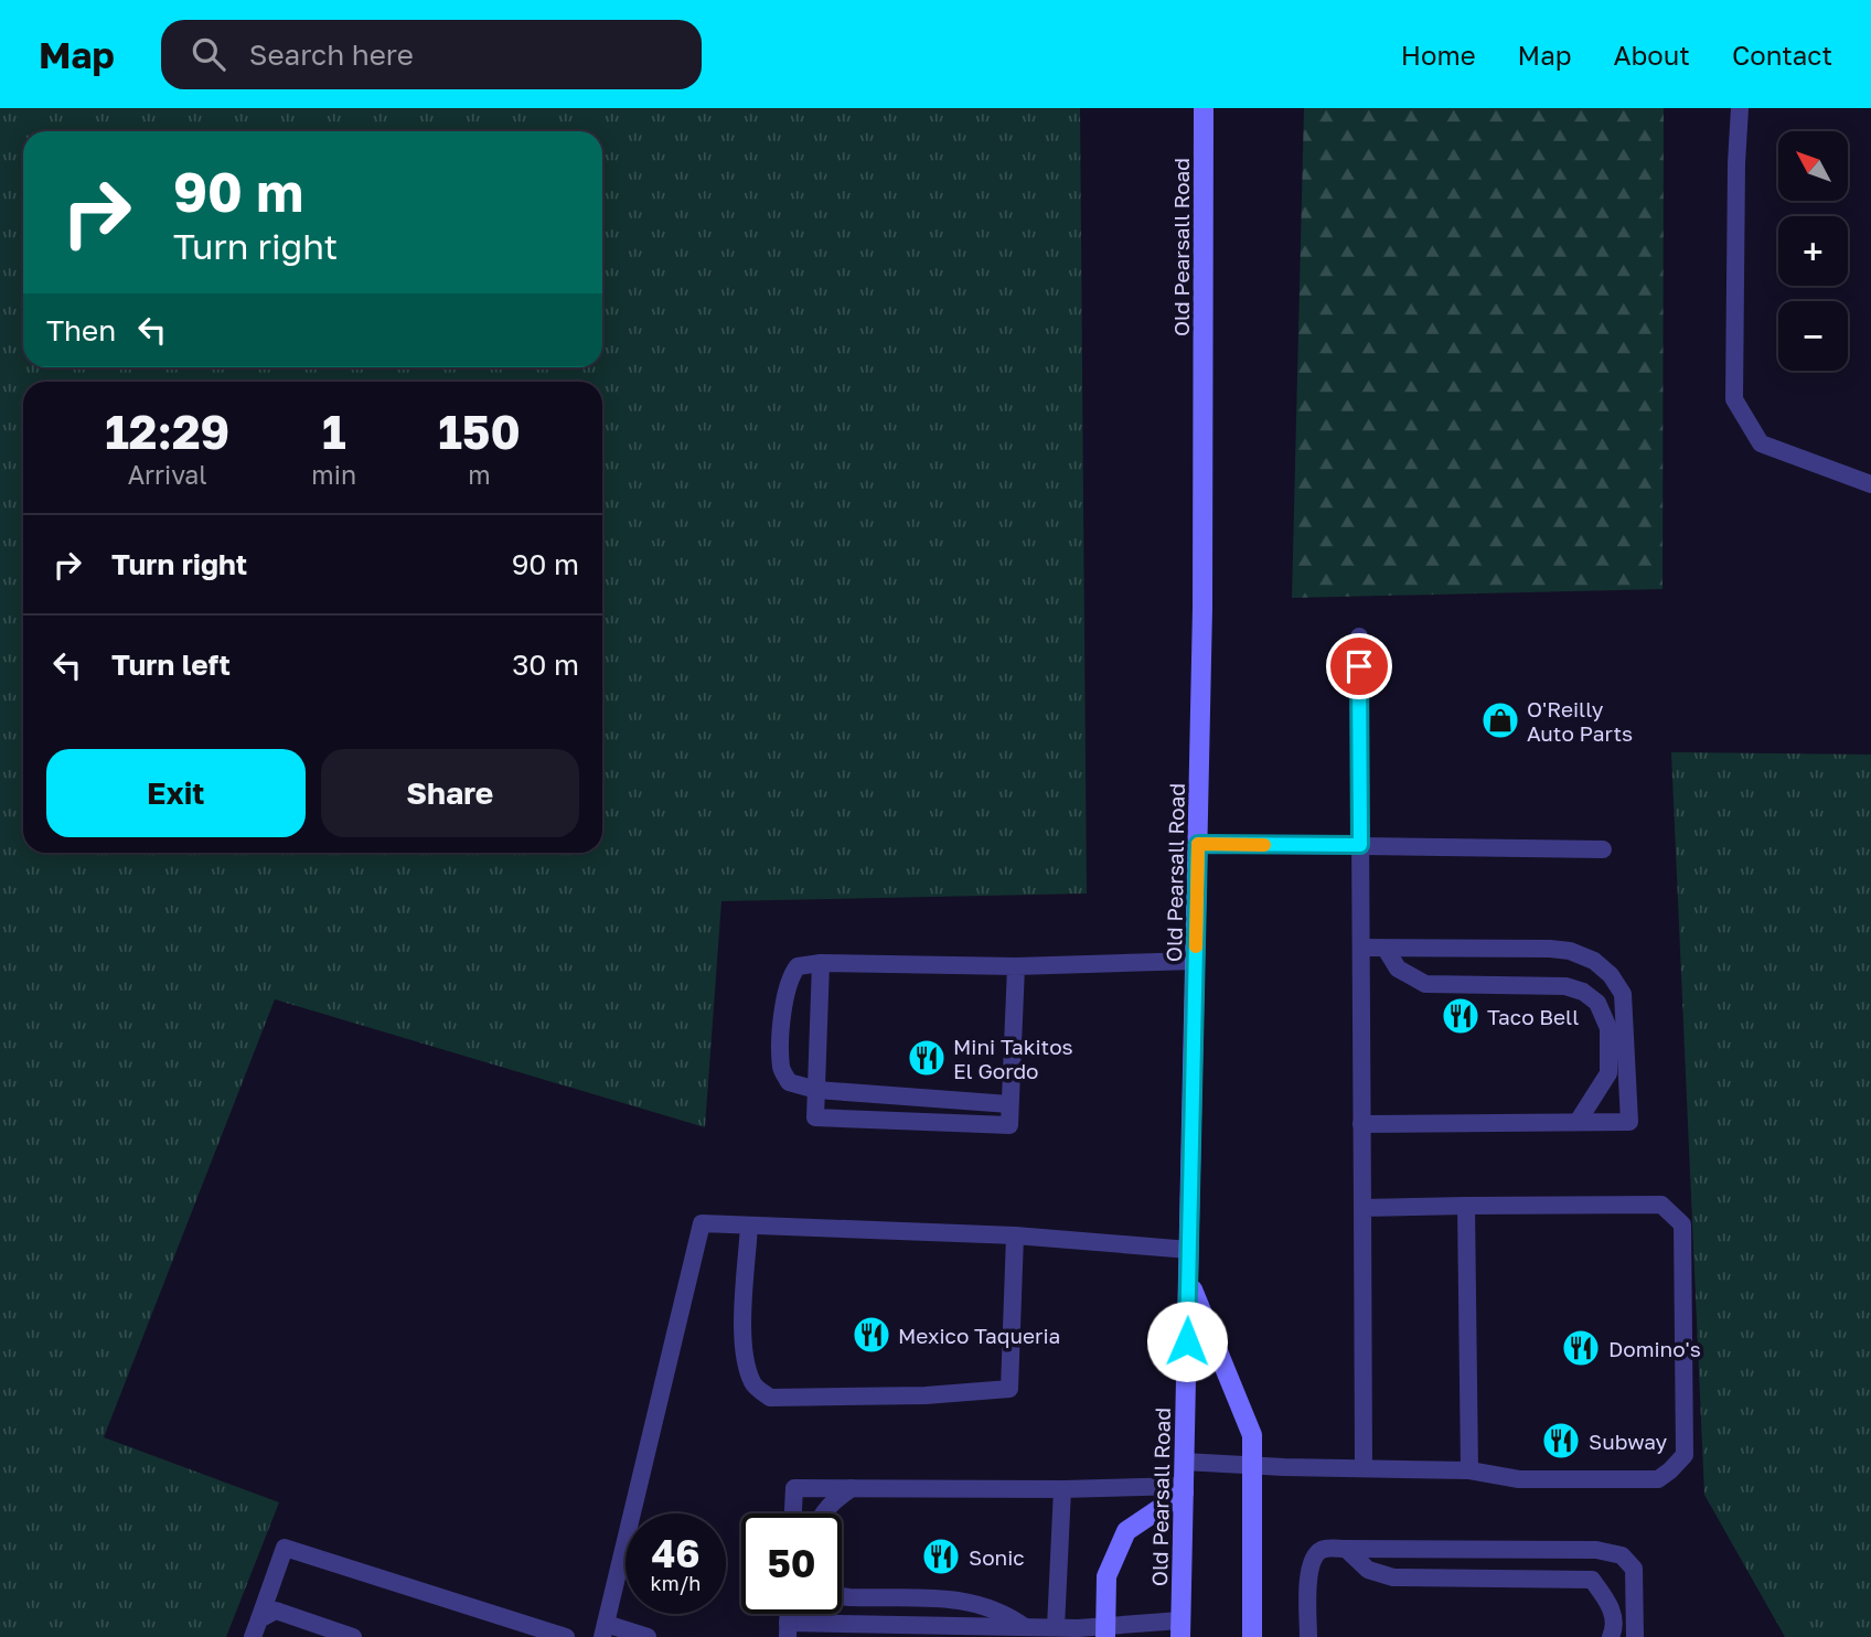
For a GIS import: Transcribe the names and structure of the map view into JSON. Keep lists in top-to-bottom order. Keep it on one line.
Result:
{"streets":{"main road":["Old Pearsall Road"]},"places":{"shop":["O'Reilly Auto Parts"],"restaurant":["Taco Bell","Mini Takitos El Gordo","Mexico Taqueria","Domino's","Subway","Sonic"]},"north":"top left","page":{"header":"Map","search":"Search here","nav":["Home","Map","About","Contact"],"map_buttons":["+","−"],"turn":["90 m","Turn right"],"then":"Then","eta":["12:29","Arrival","1","min","150","m"],"list":[{"name":"Turn right","value":"90 m"},{"name":"Turn left","value":"30 m"}],"buttons":["Exit","Share"],"speed":"46 km/h","limit":"50"}}
